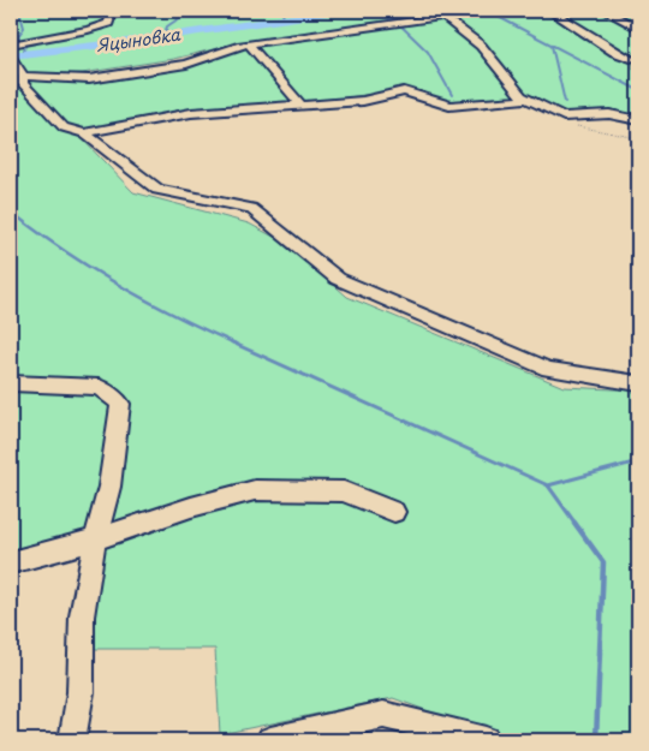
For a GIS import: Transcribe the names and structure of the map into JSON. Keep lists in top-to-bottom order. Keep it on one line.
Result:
{"water":["Яцыновка"]}
